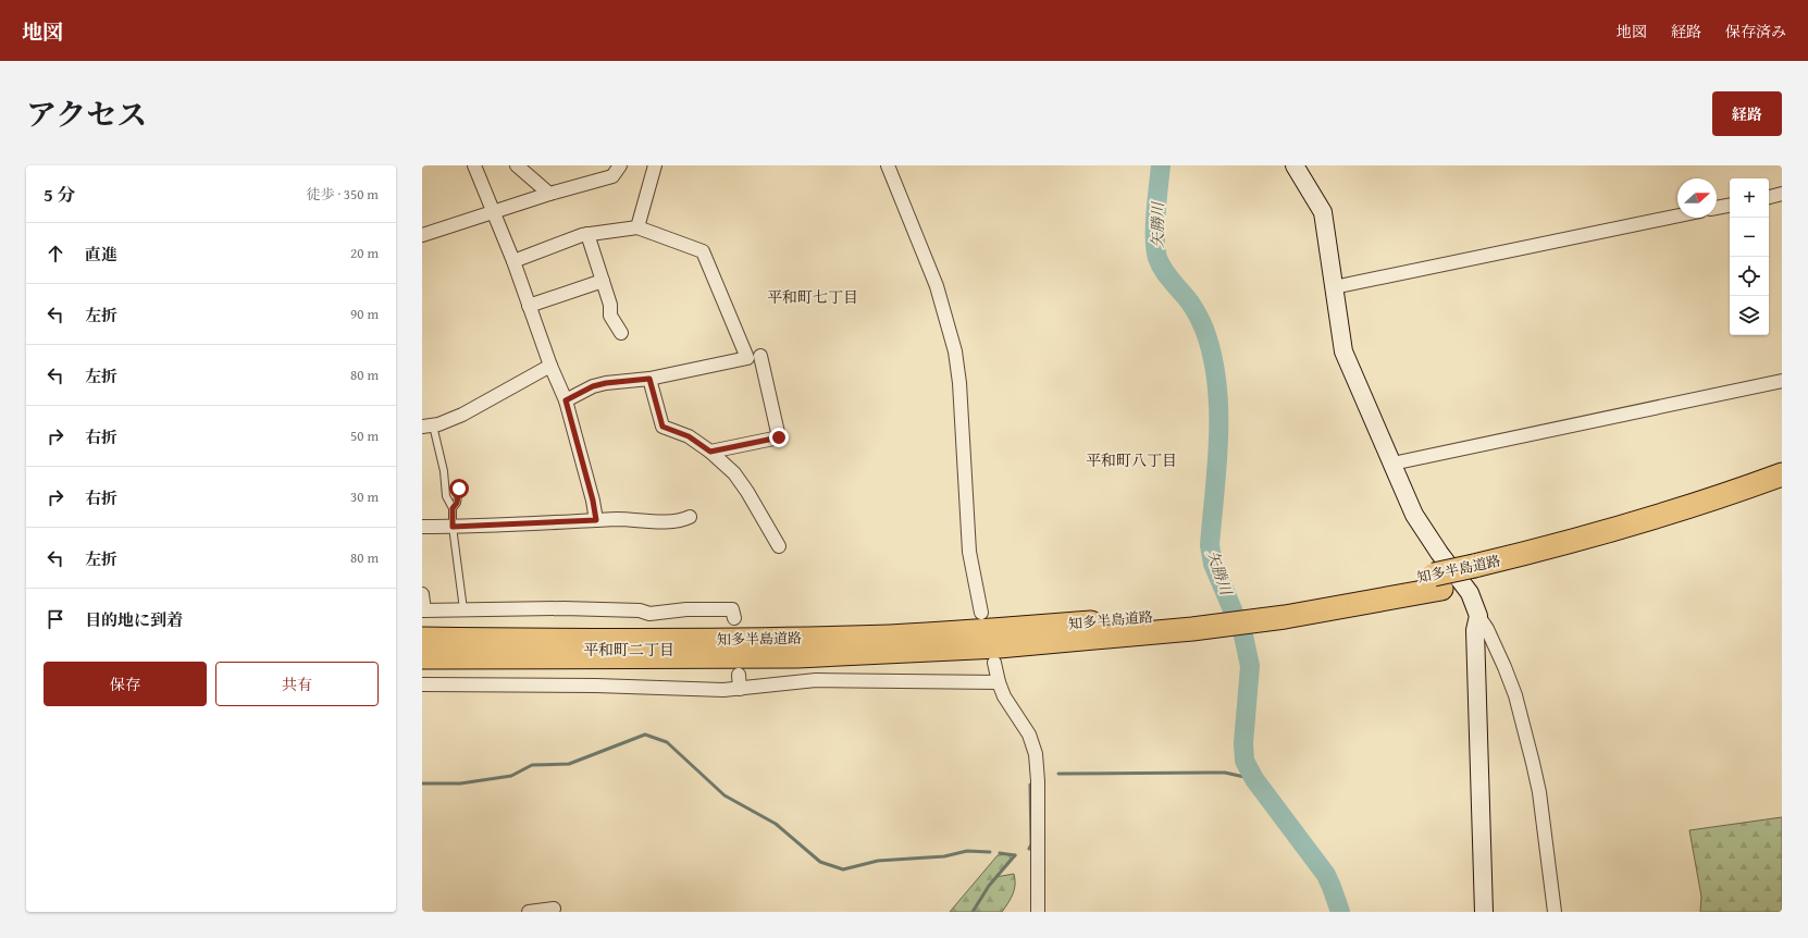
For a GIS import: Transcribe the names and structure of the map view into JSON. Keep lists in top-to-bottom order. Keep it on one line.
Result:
{"streets":{"highway":["知多半島道路"]},"districts":["平和町七丁目","平和町八丁目","平和町二丁目"],"water":["矢勝川"],"north":"right","page":{"header":"地図","nav":["地図","経路","保存済み"],"title":"アクセス","buttons":["経路",["保存","共有"]],"heading":["5 分","徒歩 · 350 m"],"map_buttons":["+","−"],"list":[["直進","20 m"],["左折","90 m"],["左折","80 m"],["右折","50 m"],["右折","30 m"],["左折","80 m"],"目的地に到着"]}}
